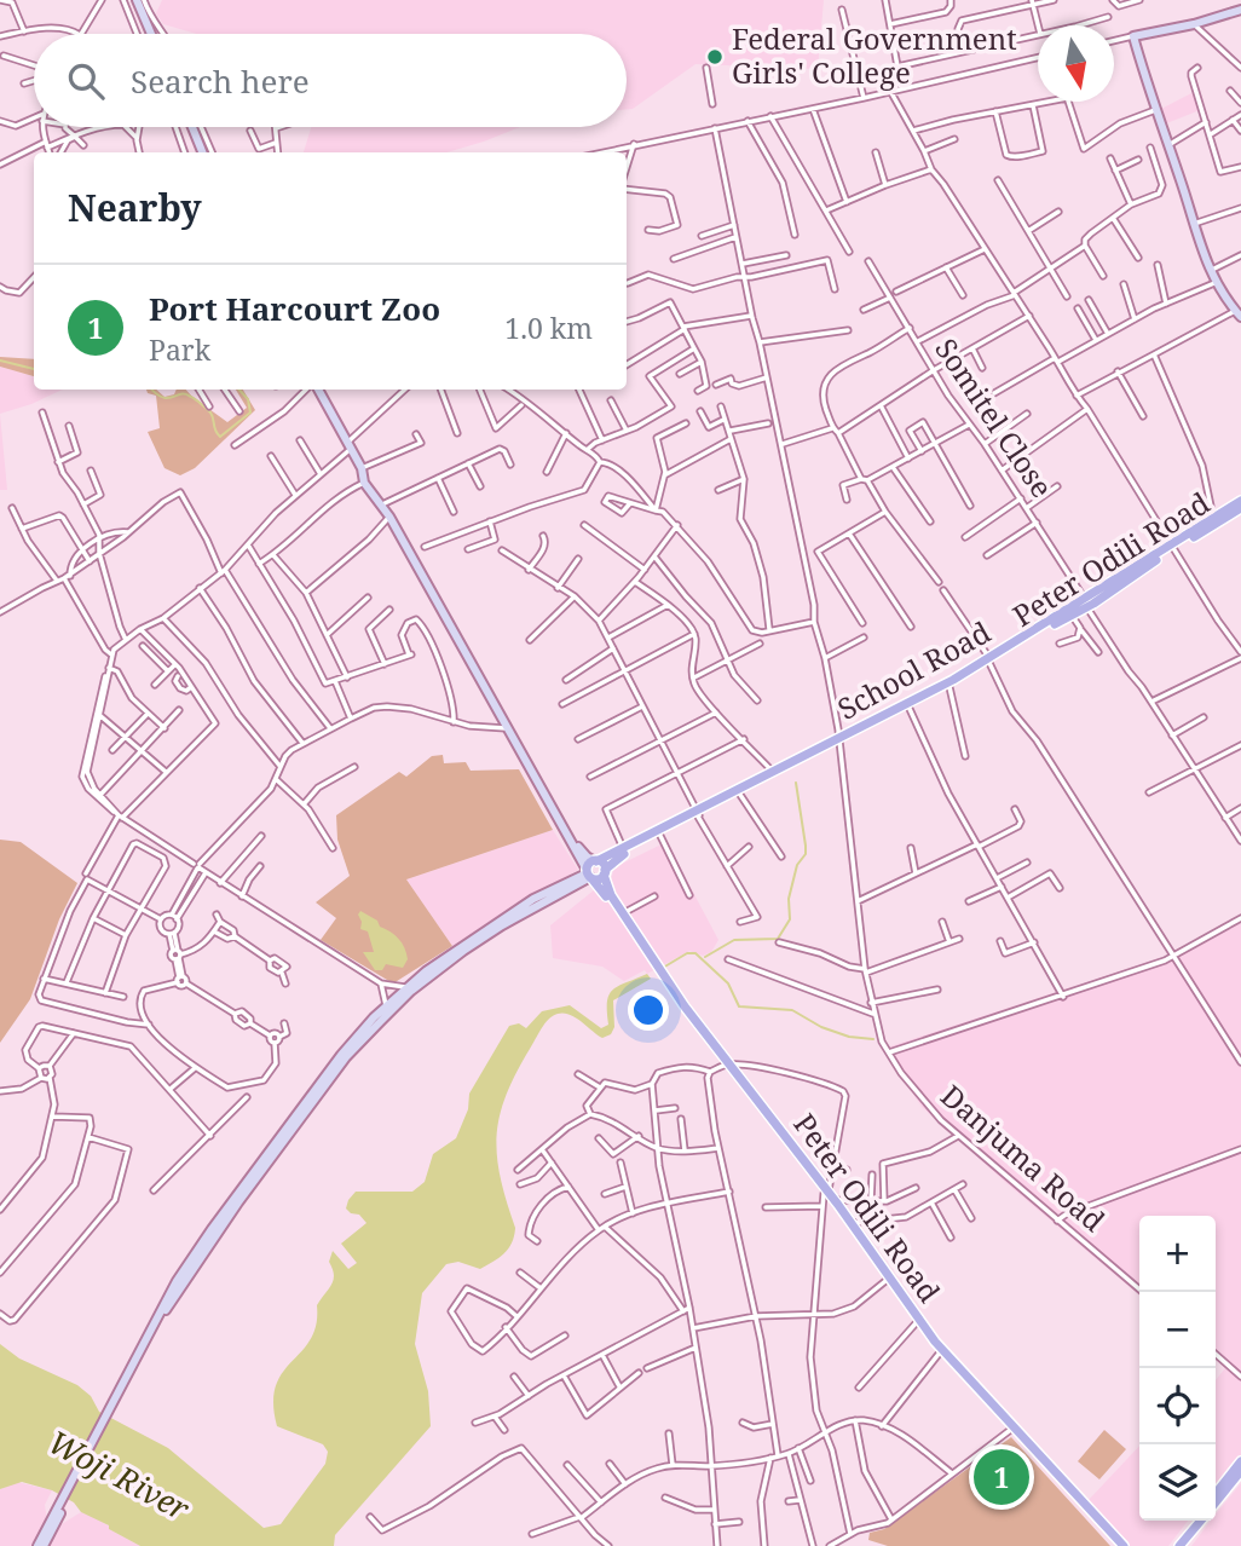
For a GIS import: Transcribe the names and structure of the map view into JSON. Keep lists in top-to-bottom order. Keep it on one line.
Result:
{"streets":{"main road":["Peter Odili Road","School Road"],"street":["Somitel Close","Danjuma Road"]},"crossings":[["Somitel Close","Peter Odili Road"],["Somitel Close","School Road"],["Peter Odili Road","School Road"],["Peter Odili Road","Danjuma Road"],["School Road","Danjuma Road"]],"water":["Woji River"],"places":["Federal Government Girls' College"],"north":"bottom","page":{"search":"Search here","heading":"Nearby","list":[{"mark":"1","name":"Port Harcourt Zoo","note":"Park","value":"1.0 km"}],"map_buttons":["+","−"],"pins":"1"}}
